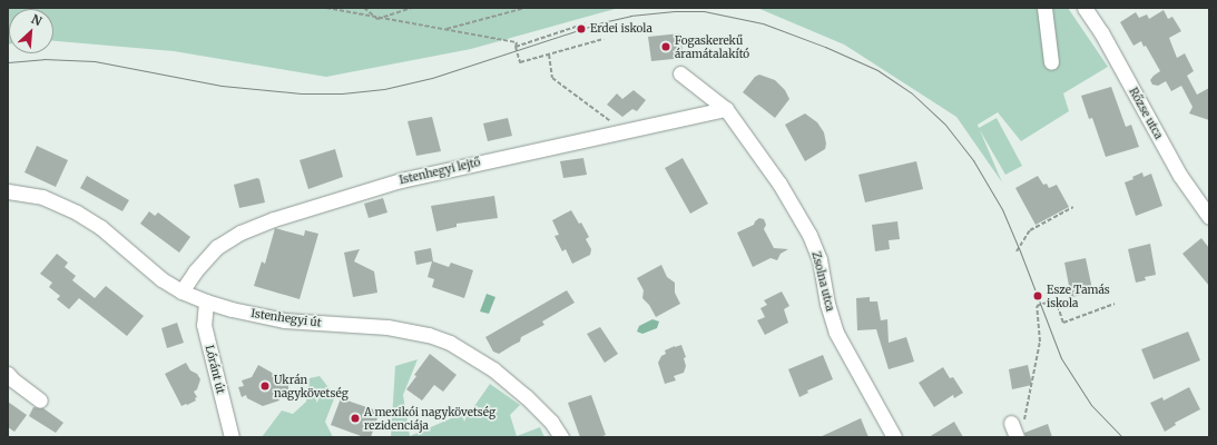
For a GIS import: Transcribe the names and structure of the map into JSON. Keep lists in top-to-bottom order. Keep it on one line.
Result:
{"streets":{"street":["Rőzse utca","Istenhegyi lejtő","Zsolna utca","Istenhegyi út","Lóránt út"]},"crossings":[["Istenhegyi lejtő","Zsolna utca"],["Istenhegyi lejtő","Istenhegyi út"],["Istenhegyi út","Lóránt út"]],"places":["Erdei iskola","Fogaskerekű áramátalakító","Esze Tamás iskola","Ukrán nagykövetség","A mexikói nagykövetség rezidenciája"],"north":"top right"}
